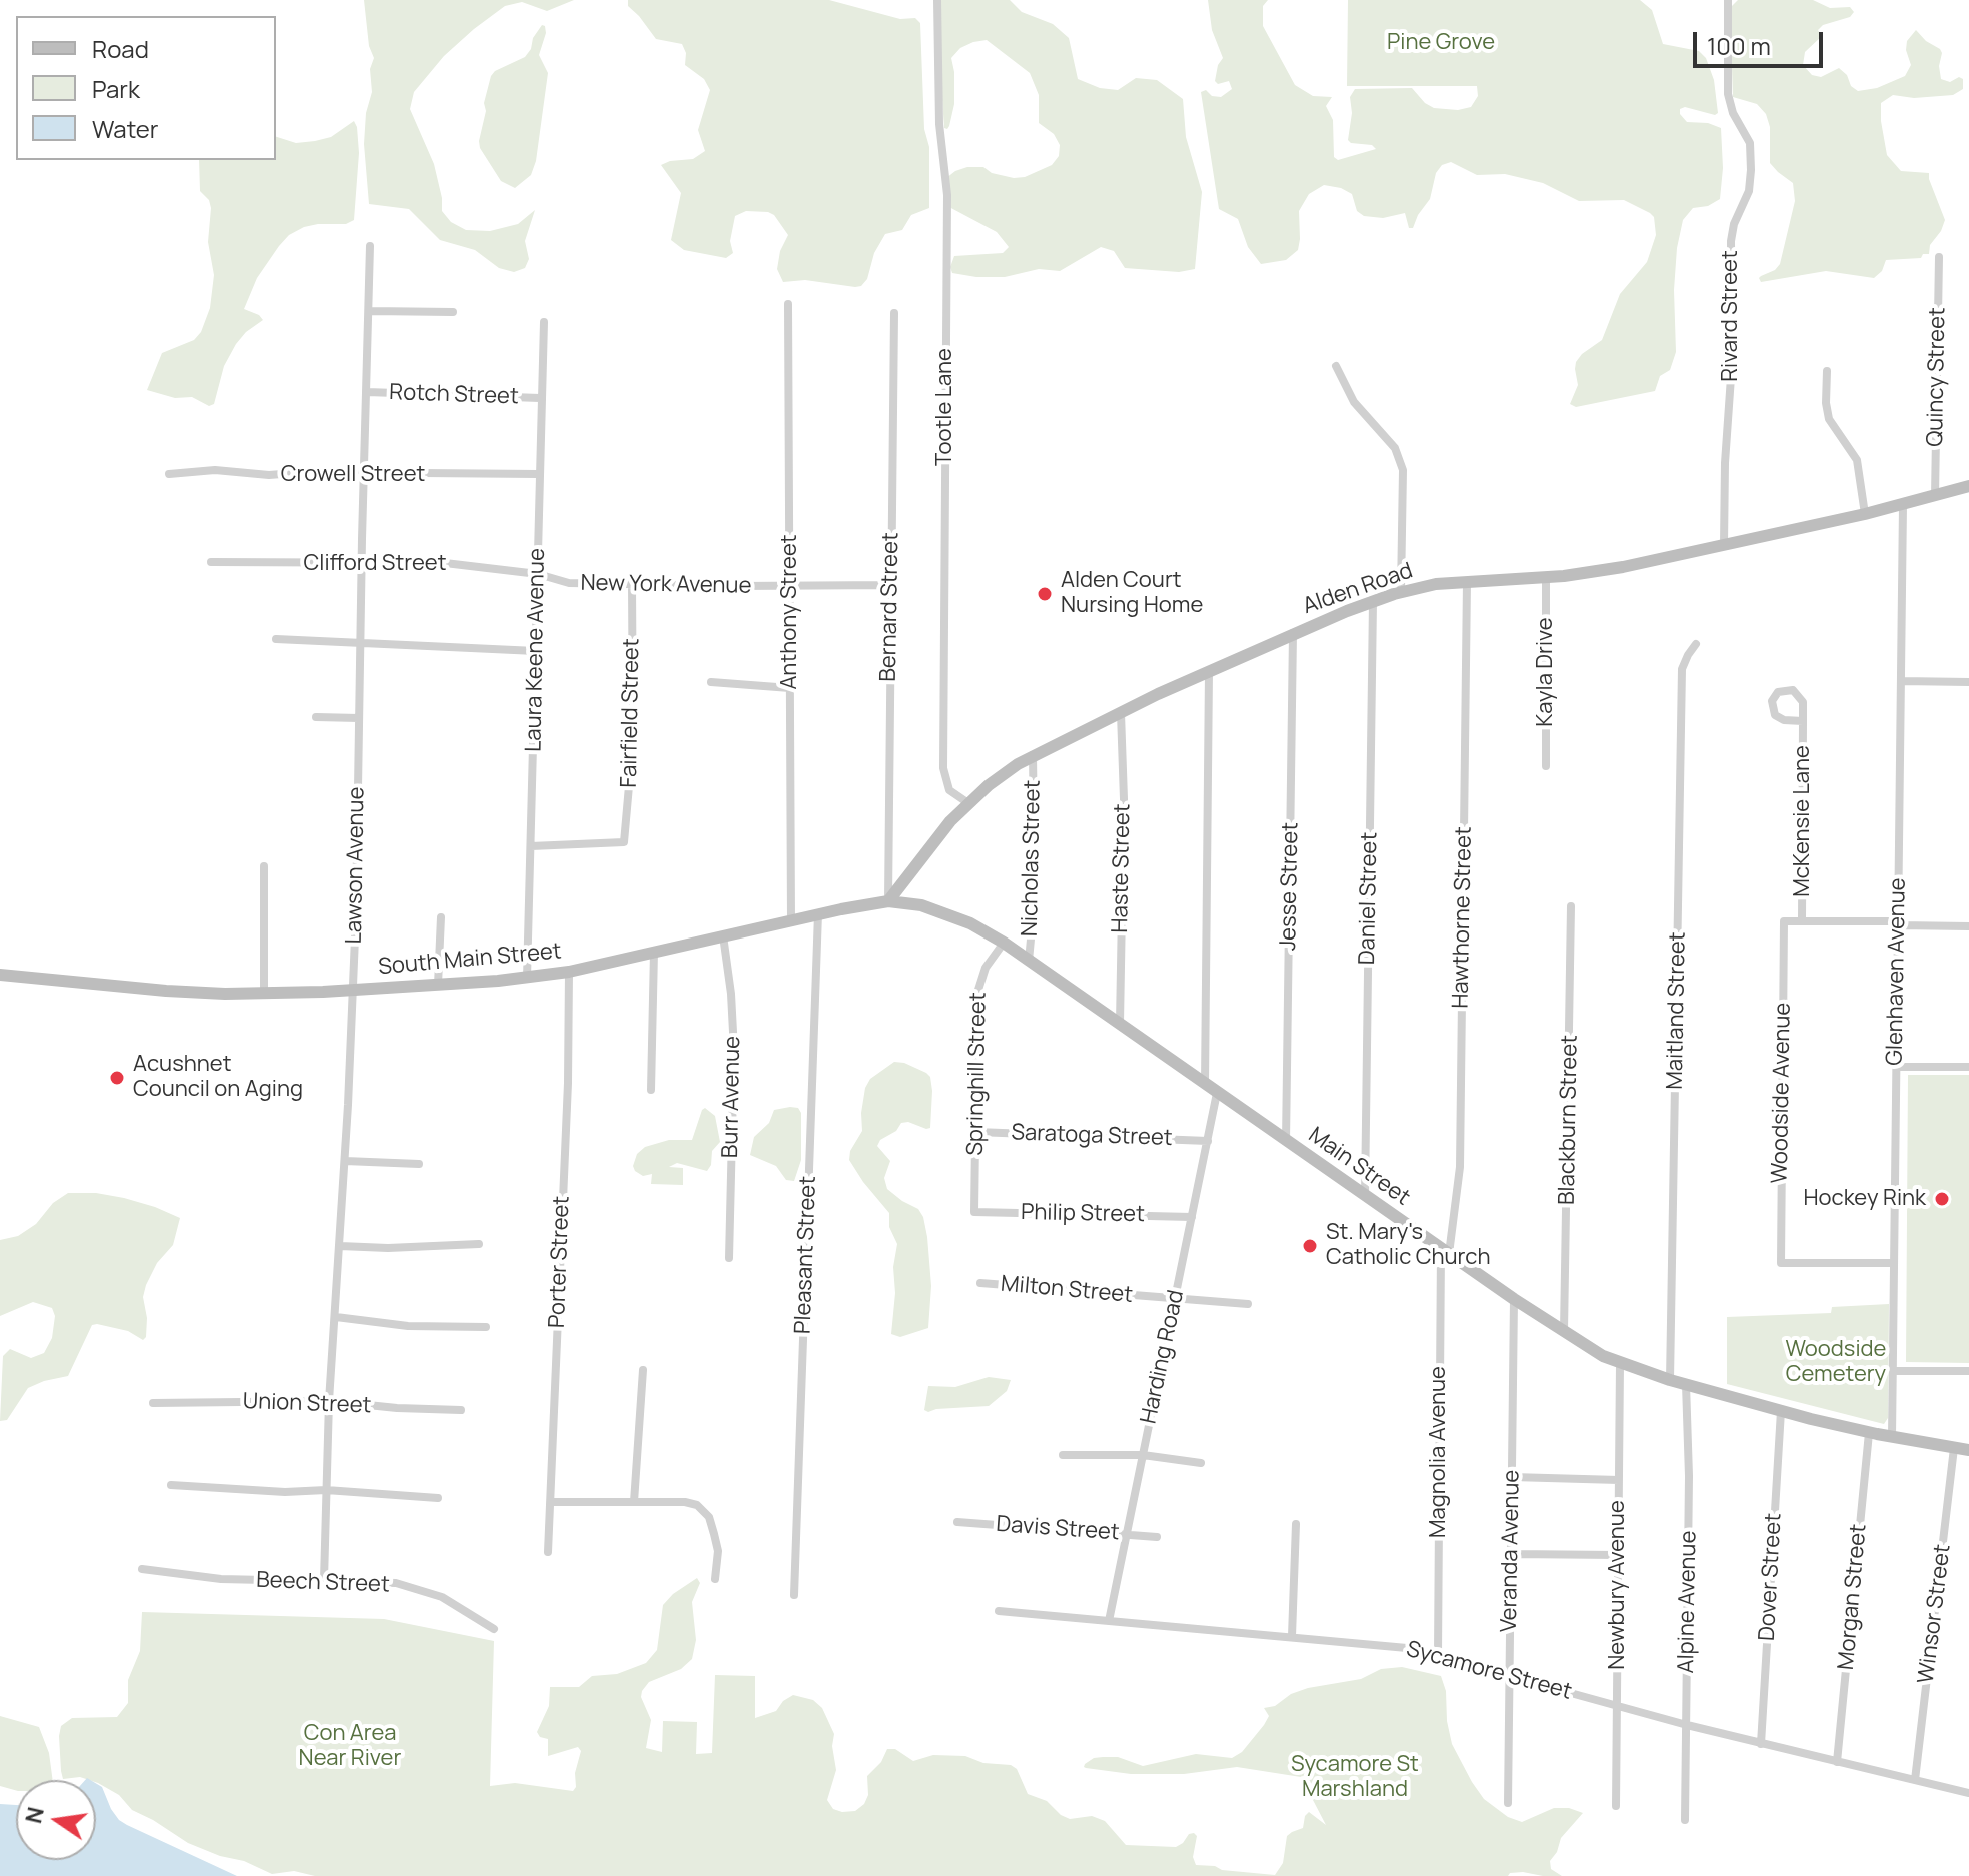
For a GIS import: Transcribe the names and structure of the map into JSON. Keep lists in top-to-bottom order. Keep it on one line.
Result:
{"streets":{"main road":["Alden Road","South Main Street","Main Street"],"street":["Rivard Street","Quincy Street","Rotch Street","Tootle Lane","Crowell Street","Clifford Street","New York Avenue","Bernard Street","Anthony Street","Laura Keene Avenue","Kayla Drive","Fairfield Street","McKensie Lane","Nicholas Street","Lawson Avenue","Haste Street","Jesse Street","Daniel Street","Hawthorne Street","Glenhaven Avenue","Maitland Street","Springhill Street","Woodside Avenue","Burr Avenue","Blackburn Street","Saratoga Street","Philip Street","Pleasant Street","Porter Street","Milton Street","Harding Road","Union Street","Magnolia Avenue","Davis Street","Veranda Avenue","Dover Street","Beech Street","Newbury Avenue","Morgan Street","Alpine Avenue","Winsor Street","Sycamore Street"]},"crossings":[["Rivard Street","Alden Road"],["Quincy Street","Alden Road"],["Rotch Street","Laura Keene Avenue"],["Rotch Street","Lawson Avenue"],["Tootle Lane","Alden Road"],["Crowell Street","Laura Keene Avenue"],["Crowell Street","Lawson Avenue"],["Clifford Street","New York Avenue"],["Clifford Street","Laura Keene Avenue"],["Clifford Street","Lawson Avenue"],["New York Avenue","Bernard Street"],["New York Avenue","Anthony Street"],["New York Avenue","Laura Keene Avenue"],["New York Avenue","Fairfield Street"],["Alden Road","Bernard Street"],["Alden Road","Kayla Drive"],["Alden Road","Nicholas Street"],["Alden Road","Haste Street"],["Alden Road","Jesse Street"],["Alden Road","Daniel Street"],["Alden Road","Hawthorne Street"],["Alden Road","South Main Street"],["Alden Road","Glenhaven Avenue"],["Bernard Street","South Main Street"],["Anthony Street","South Main Street"],["Laura Keene Avenue","Fairfield Street"],["Laura Keene Avenue","South Main Street"],["McKensie Lane","Woodside Avenue"],["Nicholas Street","Main Street"],["Lawson Avenue","South Main Street"],["Lawson Avenue","Union Street"],["Lawson Avenue","Beech Street"],["Haste Street","Main Street"],["Jesse Street","Main Street"],["Daniel Street","Main Street"],["Hawthorne Street","Main Street"],["Hawthorne Street","Magnolia Avenue"],["South Main Street","Burr Avenue"],["South Main Street","Main Street"],["South Main Street","Pleasant Street"],["South Main Street","Porter Street"],["Glenhaven Avenue","Woodside Avenue"],["Glenhaven Avenue","Main Street"],["Maitland Street","Main Street"],["Springhill Street","Saratoga Street"],["Springhill Street","Main Street"],["Springhill Street","Philip Street"],["Blackburn Street","Main Street"],["Saratoga Street","Harding Road"],["Main Street","Harding Road"],["Main Street","Magnolia Avenue"],["Main Street","Veranda Avenue"],["Main Street","Dover Street"],["Main Street","Newbury Avenue"],["Main Street","Morgan Street"],["Main Street","Alpine Avenue"],["Main Street","Winsor Street"],["Philip Street","Harding Road"],["Milton Street","Harding Road"],["Harding Road","Davis Street"],["Harding Road","Sycamore Street"],["Magnolia Avenue","Sycamore Street"],["Veranda Avenue","Sycamore Street"],["Dover Street","Sycamore Street"],["Newbury Avenue","Sycamore Street"],["Morgan Street","Sycamore Street"],["Alpine Avenue","Sycamore Street"],["Winsor Street","Sycamore Street"]],"parks":["Pine Grove","Woodside Cemetery","Con Area Near River","Sycamore St Marshland"],"places":["Alden Court Nursing Home","Acushnet Council on Aging","Hockey Rink","St. Mary's Catholic Church"],"legend":["Road","Park","Water"],"scale_bar":"100 m","north":"left"}
